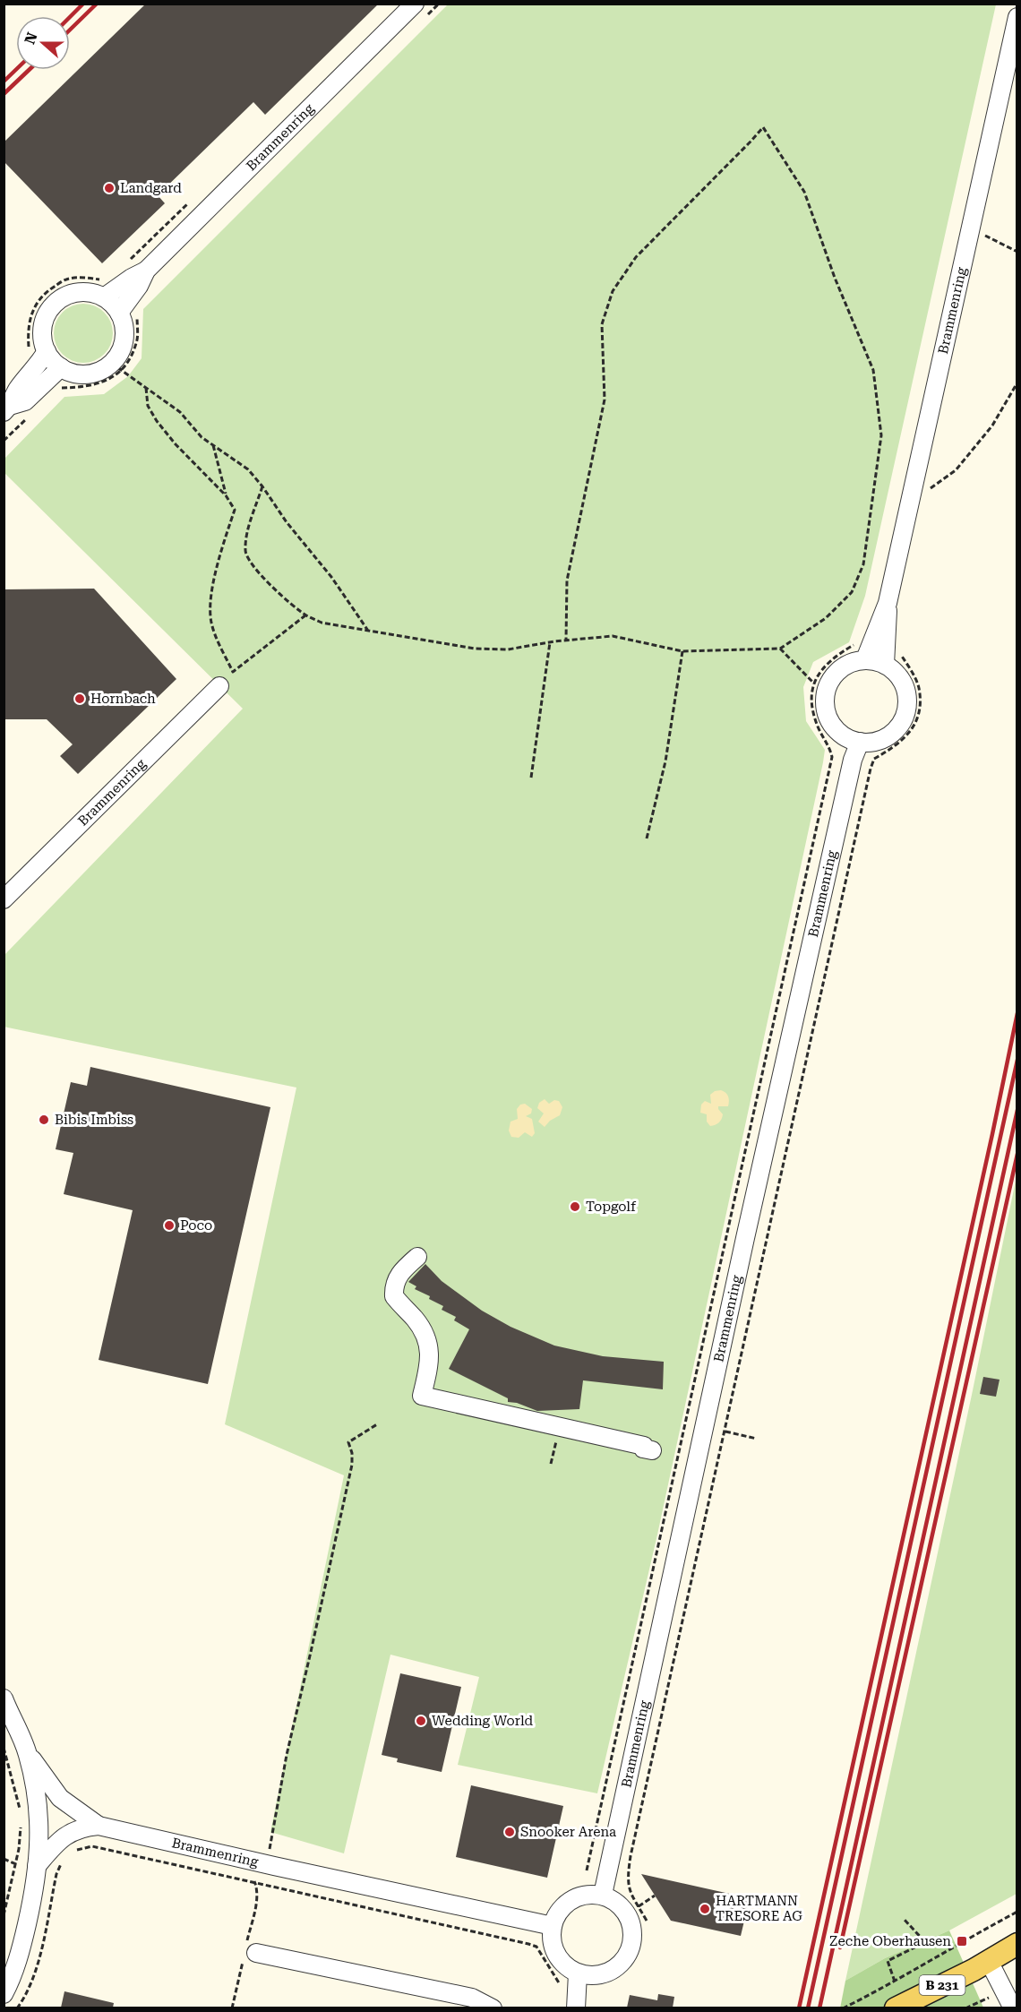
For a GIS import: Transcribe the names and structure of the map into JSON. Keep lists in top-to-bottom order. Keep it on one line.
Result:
{"streets":{"main road":["B 231"],"street":["Brammenring"]},"places":{"other":["Landgard","Hornbach","Bibis Imbiss","Topgolf","Poco","Wedding World","Snooker Arena","HARTMANN TRESORE AG"],"transit":["Zeche Oberhausen"]},"north":"left"}
